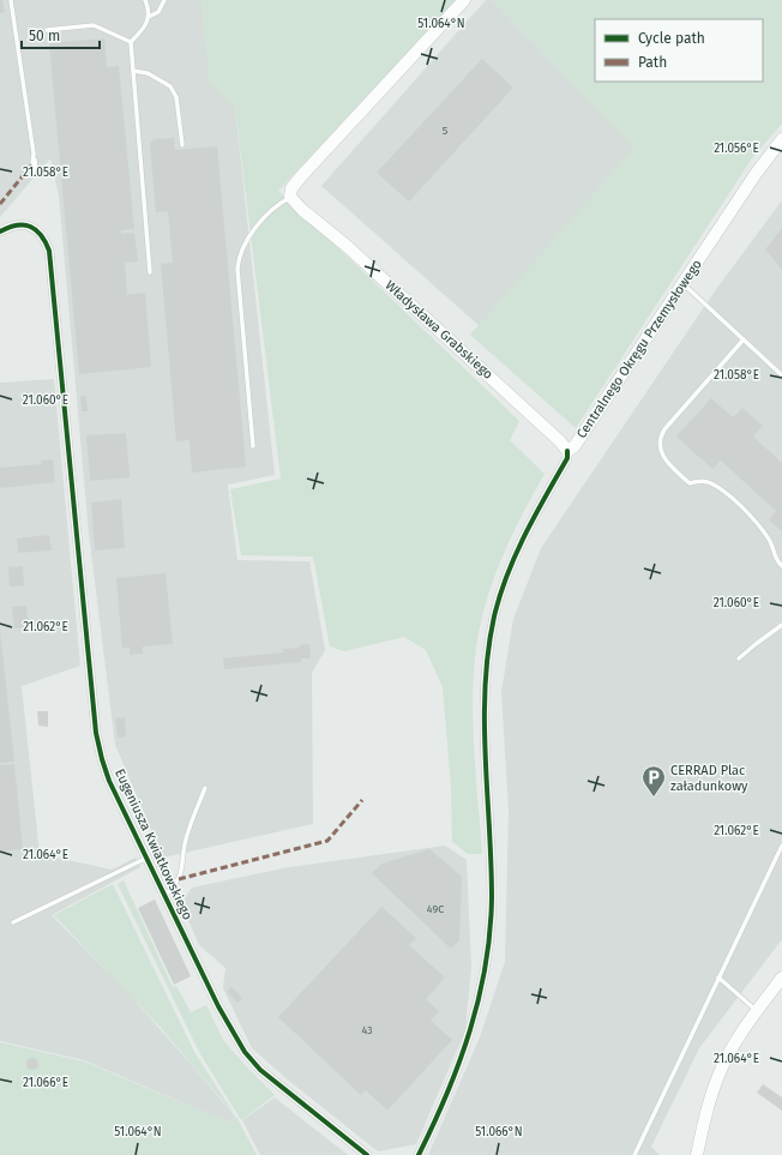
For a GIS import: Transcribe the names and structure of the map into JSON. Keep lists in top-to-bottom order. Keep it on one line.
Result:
{"streets":{"street":["Władysława Grabskiego","Centralnego Okręgu Przemysłowego","Eugeniusza Kwiatkowskiego"]},"crossings":[["Władysława Grabskiego","Centralnego Okręgu Przemysłowego"]],"places":{"parking":["CERRAD Plac załadunkowy"]},"house_numbers":["5","49C","43"],"legend":["Cycle path","Path"],"scale_bar":"50 m","coordinates":["51.064°N","21.056°E","21.058°E","21.060°E","21.062°E","21.064°E","21.066°E","51.066°N"]}
